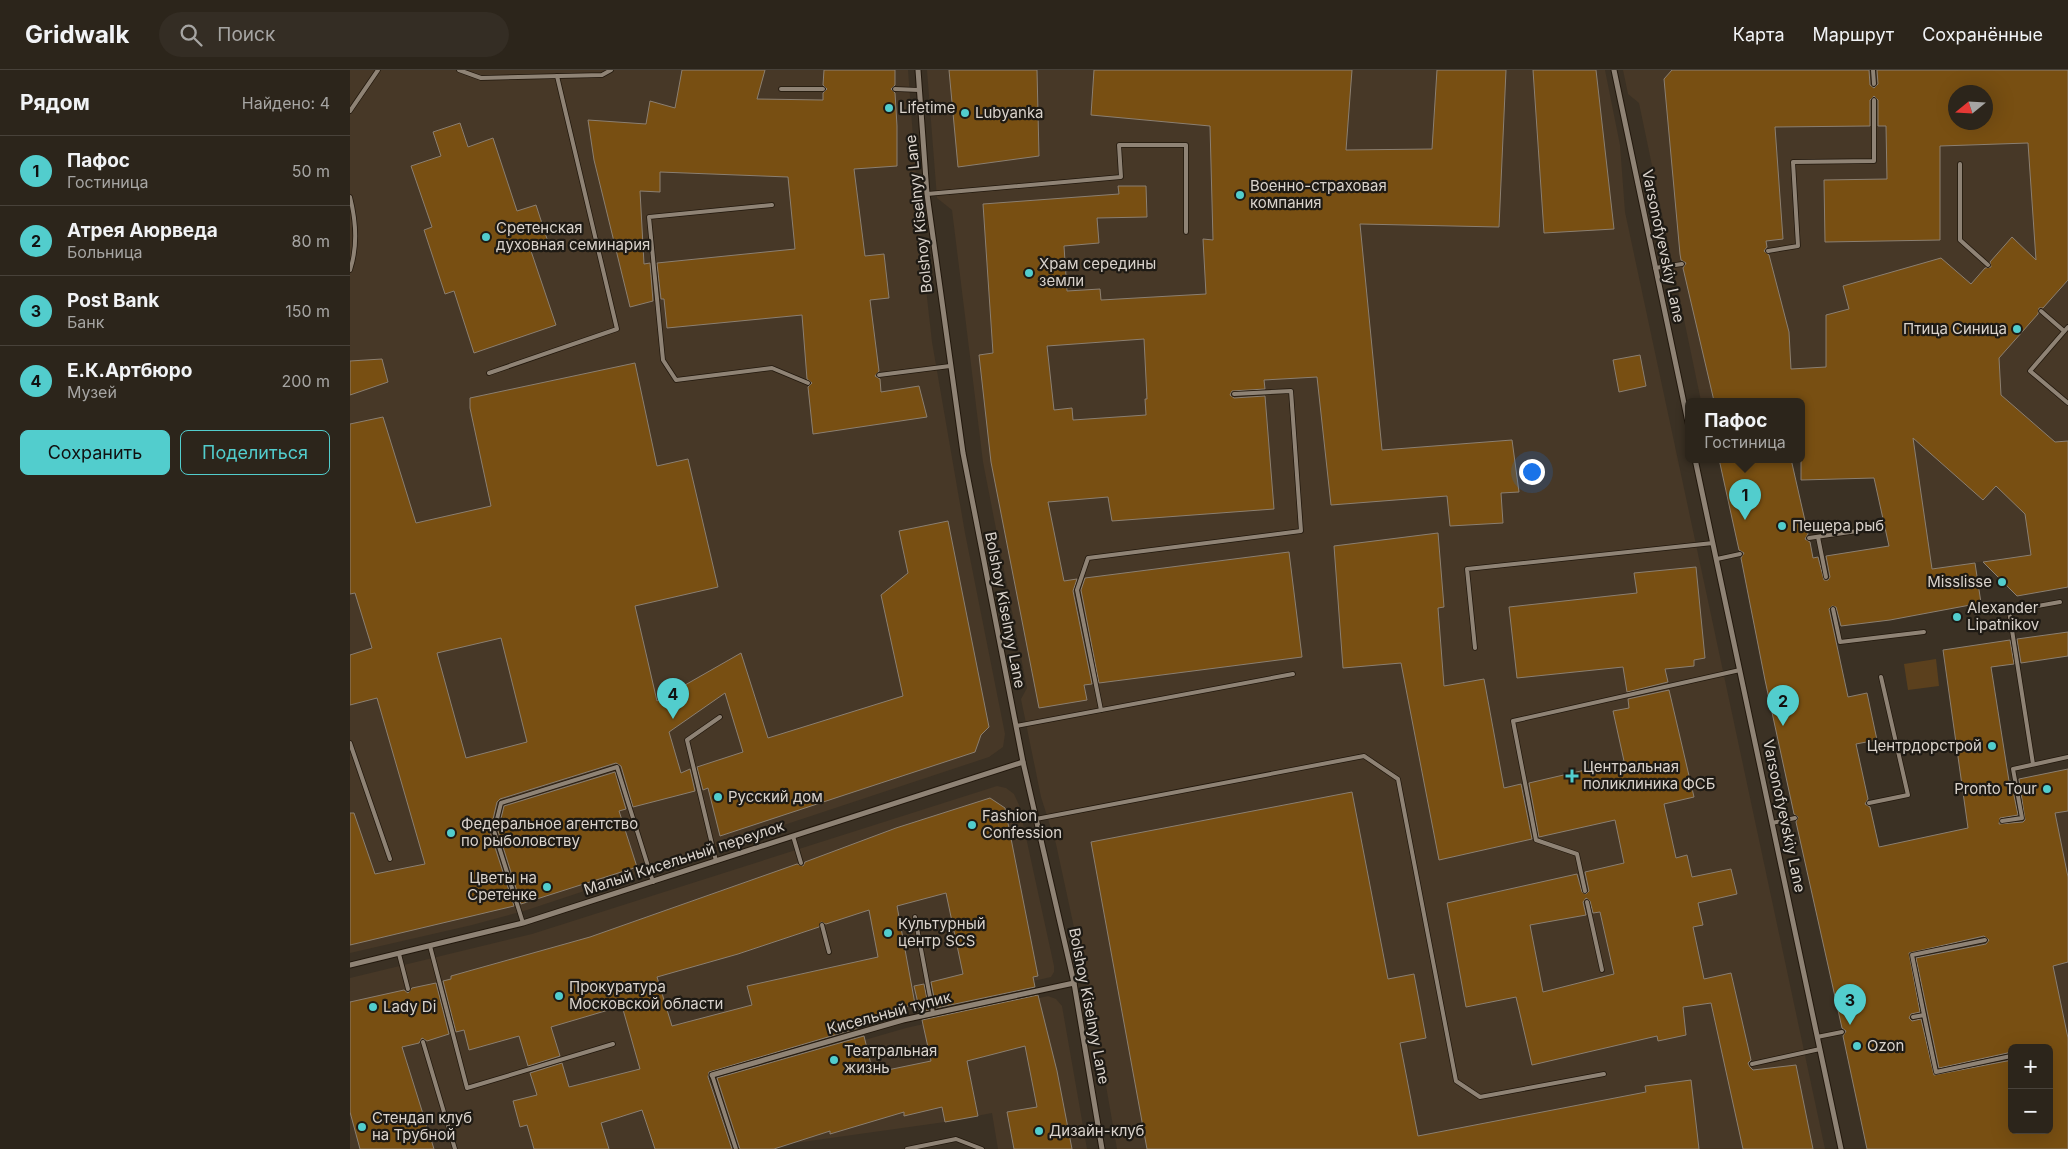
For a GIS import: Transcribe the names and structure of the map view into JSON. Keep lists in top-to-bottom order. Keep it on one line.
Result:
{"streets":{"street":["Bolshoy Kiselnyy Lane","Varsonofyevskiy Lane","Малый Кисельный переулок","Кисельный тупик"]},"crossings":[["Bolshoy Kiselnyy Lane","Малый Кисельный переулок"],["Bolshoy Kiselnyy Lane","Кисельный тупик"]],"places":{"other":["Lifetime","Lubyanka","Военно-страховая компания","Сретенская духовная семинария","Храм середины земли","Птица Синица","Пещера рыб","Misslisse","Alexander Lipatnikov","Центрдорстрой","Pronto Tour","Русский дом","Fashion Confession","Федеральное агентство по рыболовству","Цветы на Сретенке","Культурный центр SCS","Прокуратура Московской области","Lady Di","Ozon","Театральная жизнь","Стендап клуб на Трубной","Дизайн-клуб"],"health":["Центральная поликлиника ФСБ"]},"north":"left","page":{"header":"Gridwalk","search":"Поиск","nav":["Карта","Маршрут","Сохранённые"],"heading":["Рядом","Найдено: 4"],"list":[{"mark":"1","name":"Пафос","note":"Гостиница","value":"50 m"},{"mark":"2","name":"Атрея Аюрведа","note":"Больница","value":"80 m"},{"mark":"3","name":"Post Bank","note":"Банк","value":"150 m"},{"mark":"4","name":"Е.К.Артбюро","note":"Музей","value":"200 m"}],"popup":["Пафос","Гостиница"],"buttons":["Сохранить","Поделиться"],"pins":["1","4","2","3"],"map_buttons":["+","−"]}}
